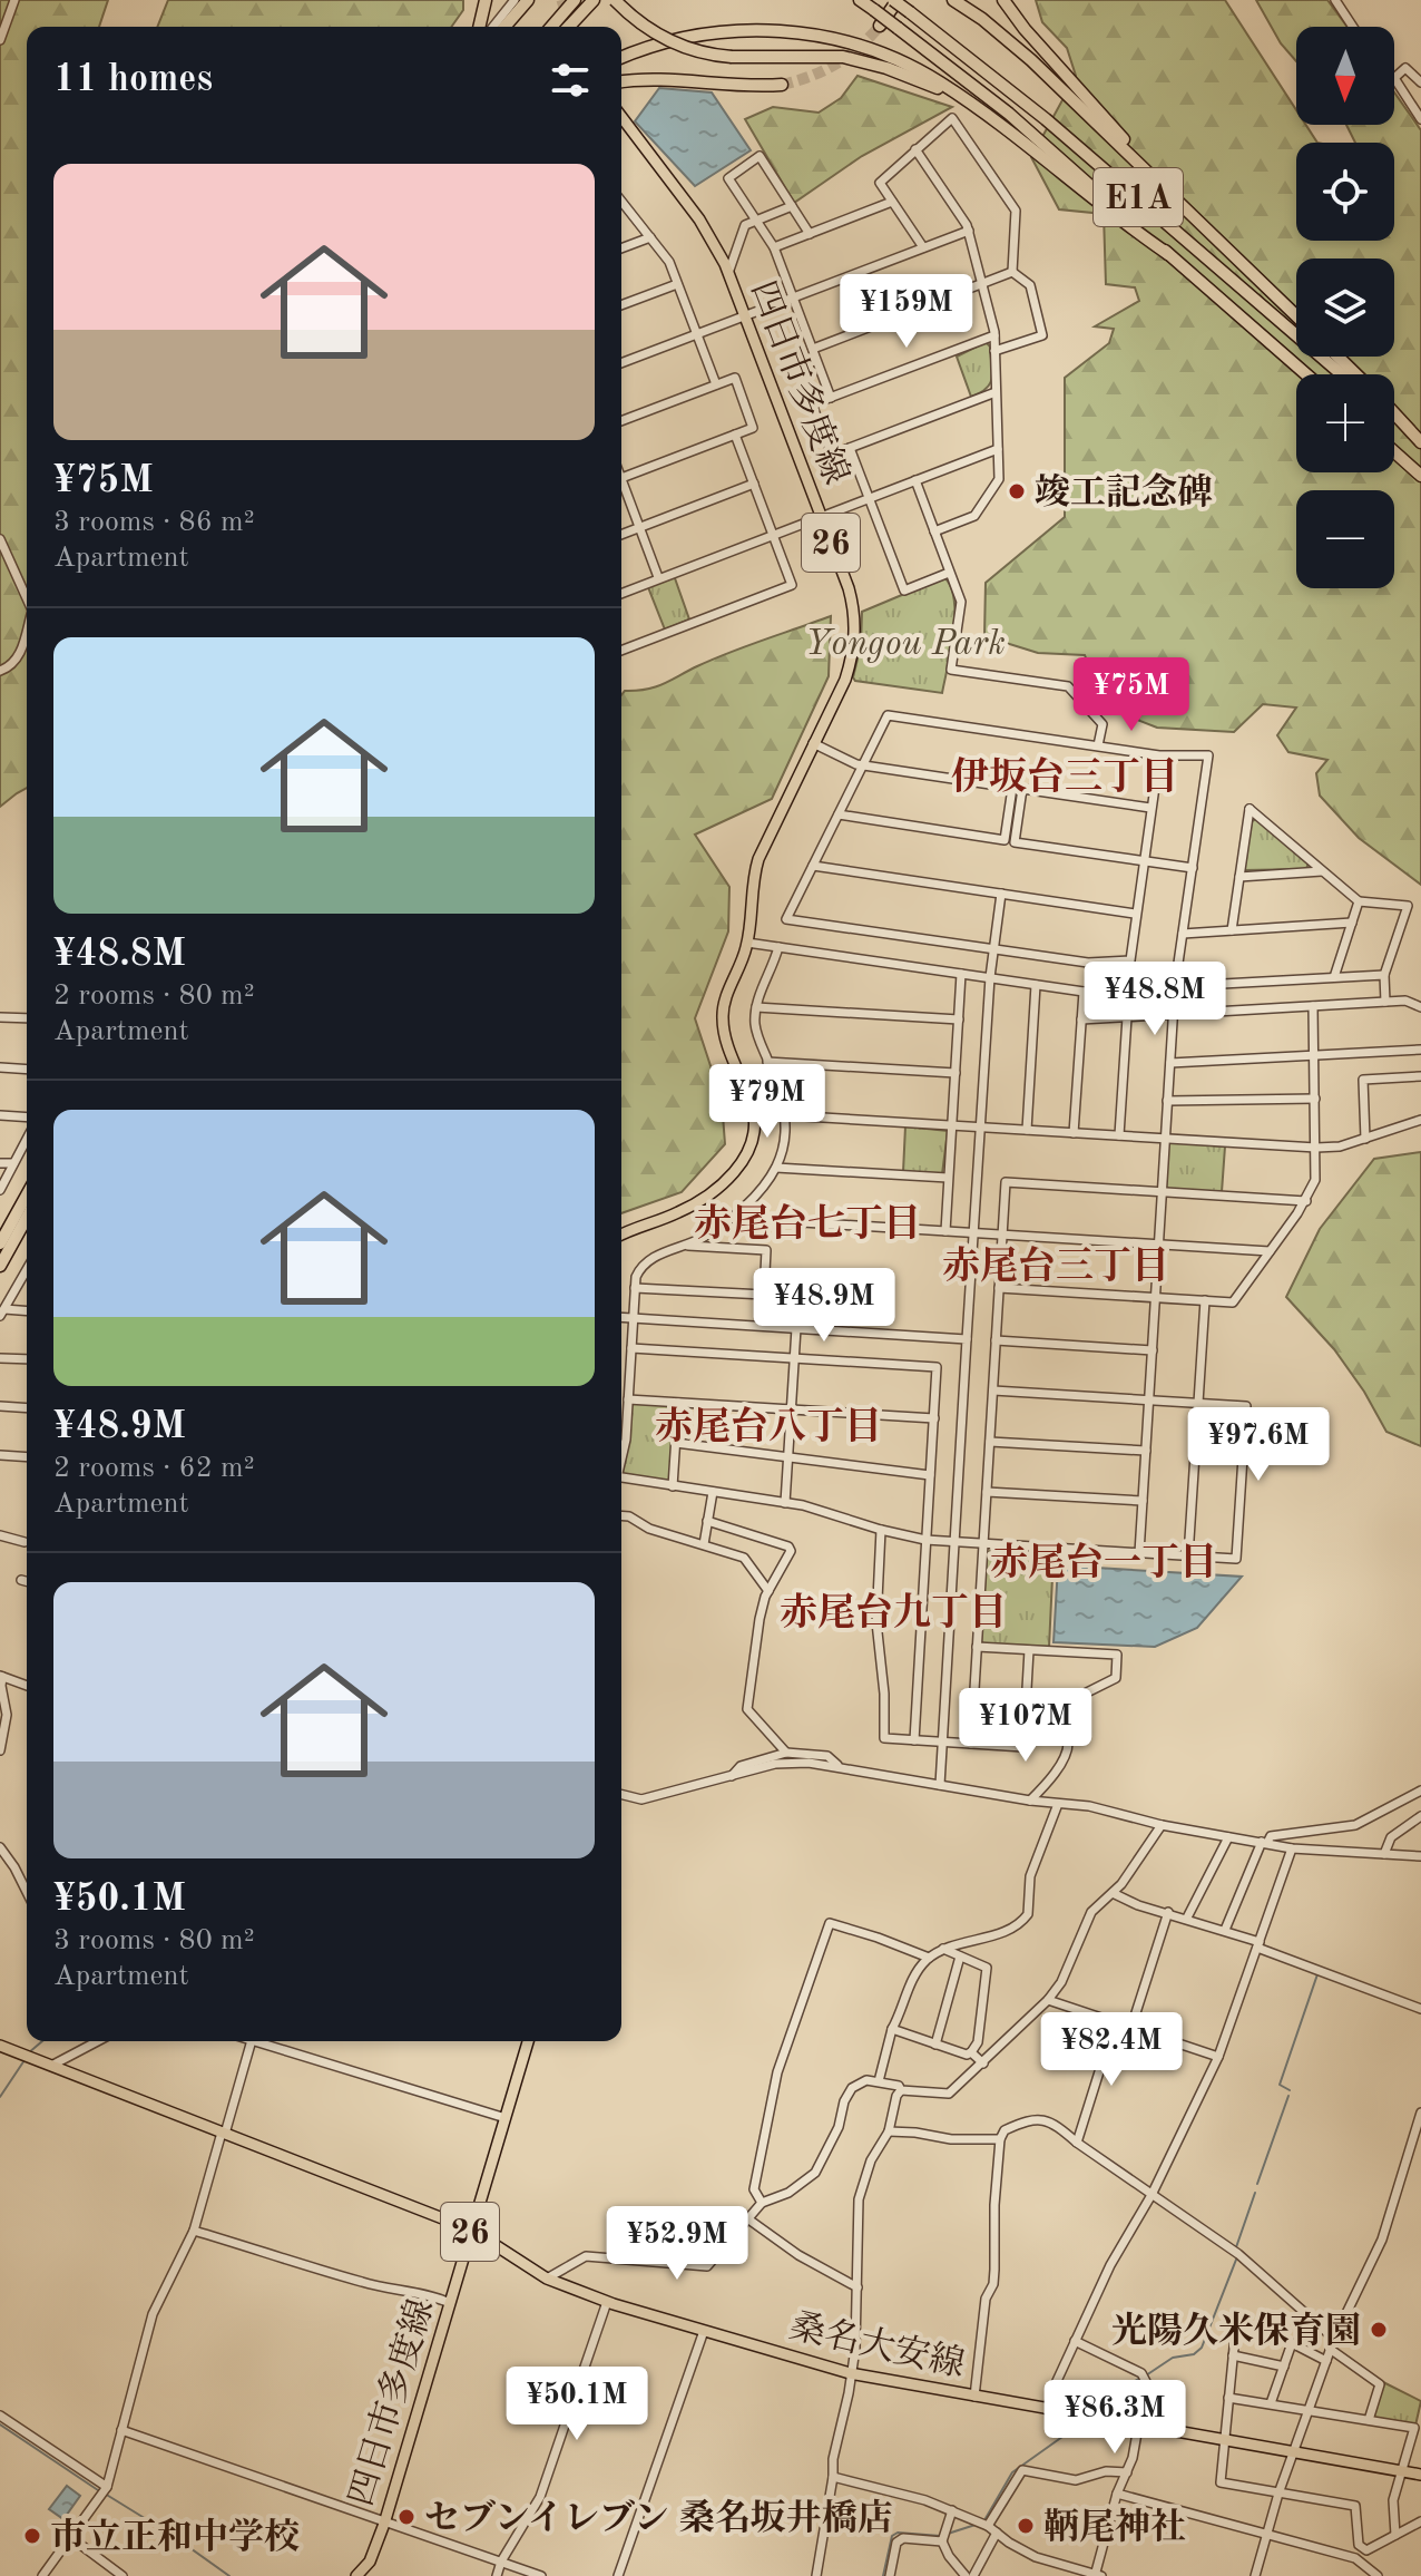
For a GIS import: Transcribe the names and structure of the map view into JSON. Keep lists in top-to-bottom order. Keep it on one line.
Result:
{"streets":{"highway":["E1A"],"main road":["四日市多度線","26","桑名大安線"]},"crossings":[["四日市多度線","桑名大安線"]],"districts":["伊坂台三丁目","赤尾台七丁目","赤尾台三丁目","赤尾台八丁目","赤尾台一丁目","赤尾台九丁目"],"parks":["Yongou Park"],"places":["竣工記念碑","光陽久米保育園","セブンイレブン 桑名坂井橋店","鞆尾神社","市立正和中学校"],"north":"bottom","page":{"map_buttons":["+","−"],"heading":"11 homes","list":[{"name":"¥75M","note":"3 rooms · 86 m² · Apartment"},{"name":"¥48.8M","note":"2 rooms · 80 m² · Apartment"},{"name":"¥48.9M","note":"2 rooms · 62 m² · Apartment"},{"name":"¥50.1M","note":"3 rooms · 80 m² · Apartment"}],"price":["¥159M","¥75M","¥48.8M","¥79M","¥48.9M","¥97.6M","¥107M","¥82.4M","¥52.9M","¥50.1M","¥86.3M"]}}
